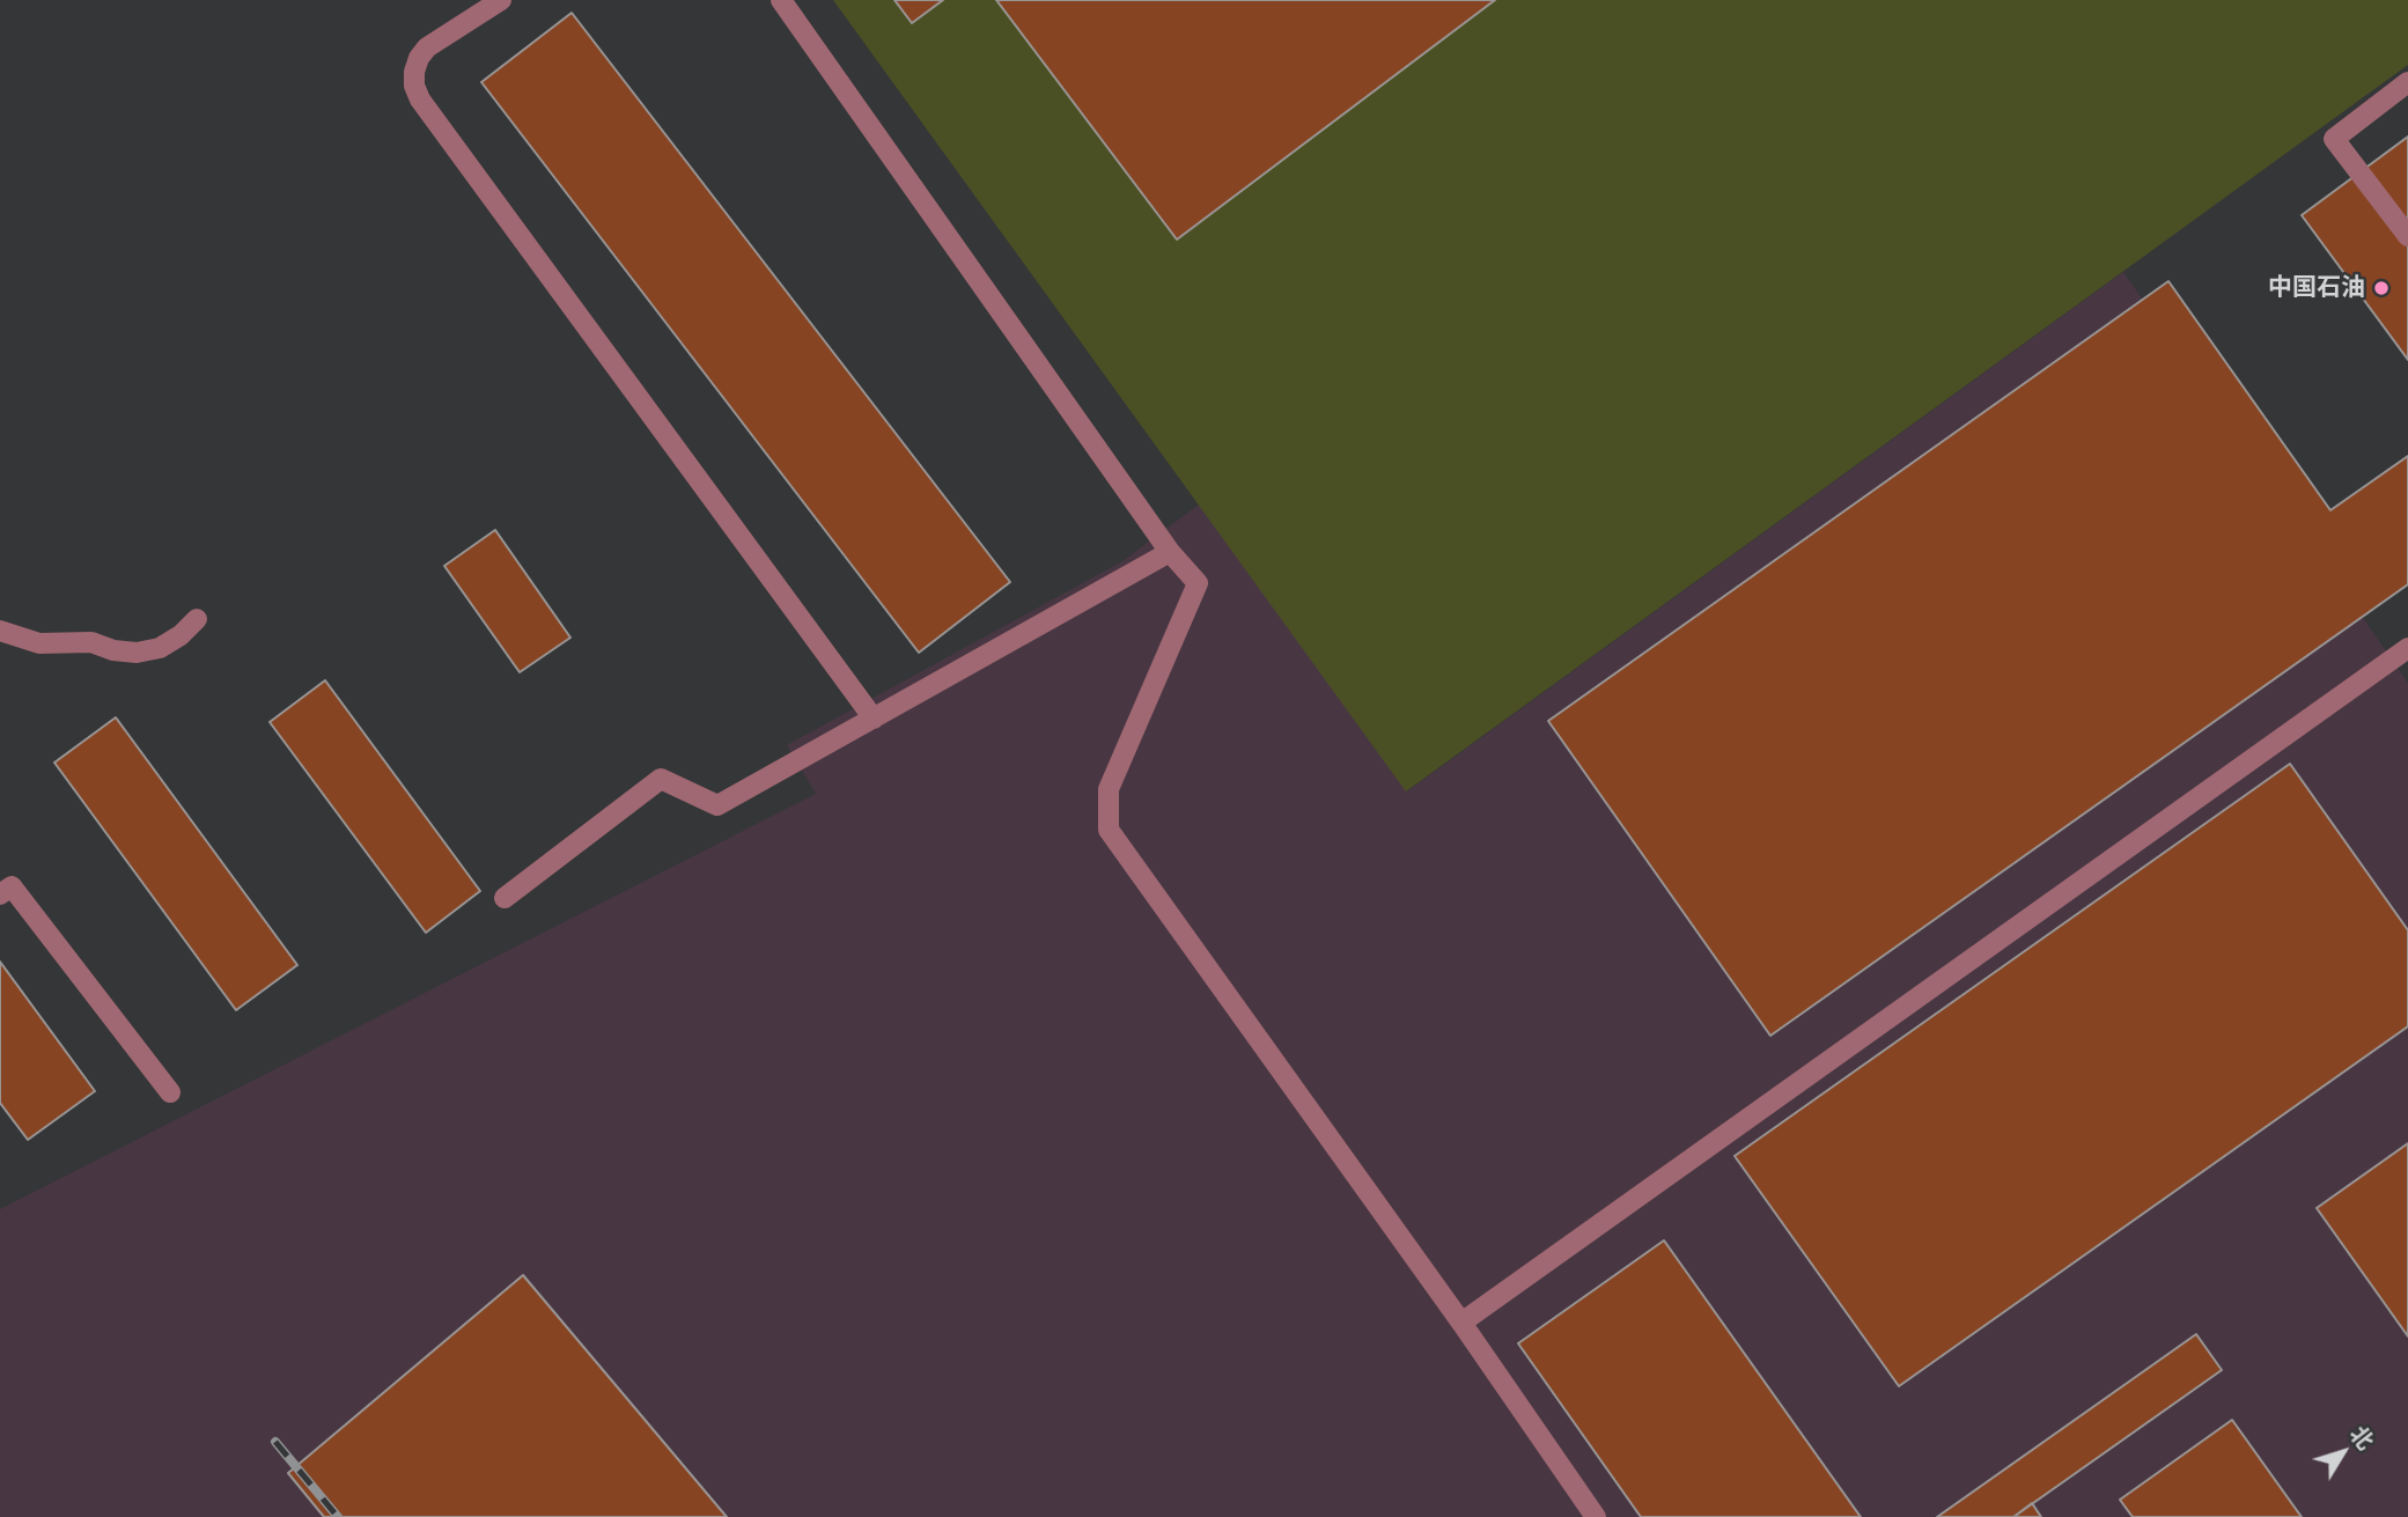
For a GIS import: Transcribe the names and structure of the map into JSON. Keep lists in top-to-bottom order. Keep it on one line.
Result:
{"places":["中国石油"],"north":"top right"}
